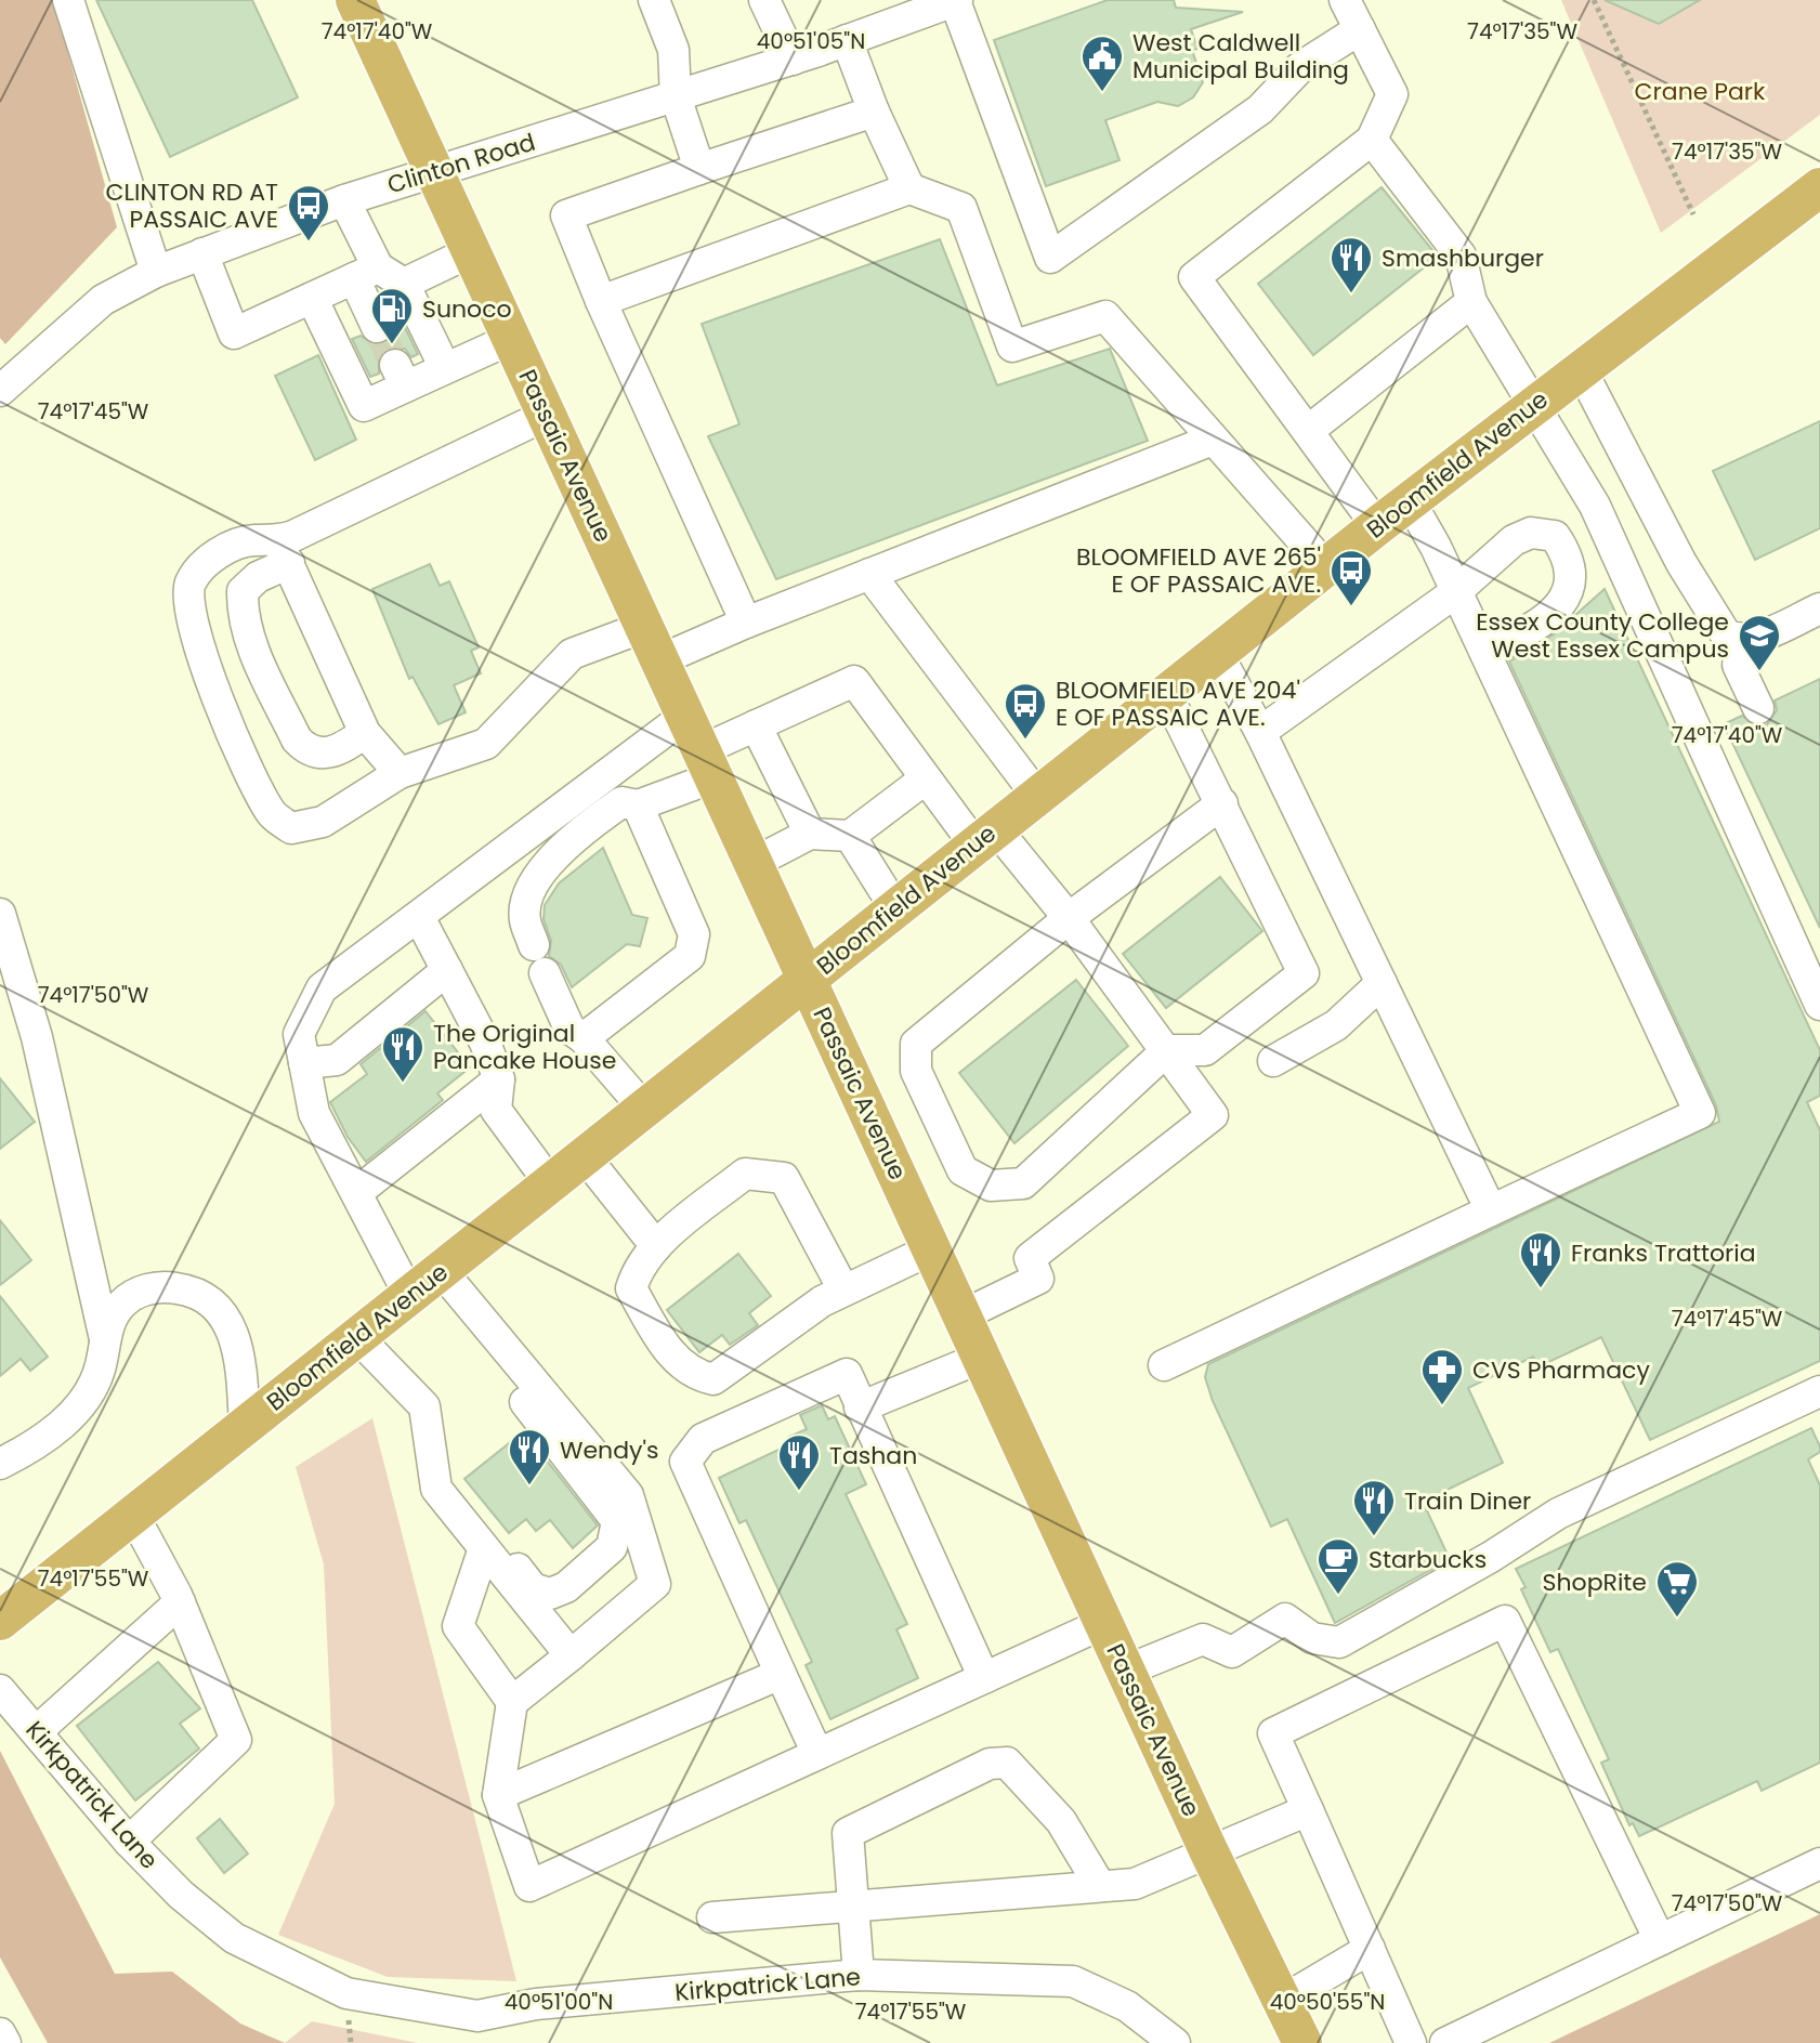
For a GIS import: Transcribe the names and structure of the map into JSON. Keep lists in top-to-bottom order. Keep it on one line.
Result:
{"streets":{"main road":["Passaic Avenue","Bloomfield Avenue"],"street":["Clinton Road","Kirkpatrick Lane"]},"crossings":[["Clinton Road","Passaic Avenue"],["Passaic Avenue","Bloomfield Avenue"]],"parks":["Crane Park"],"places":{"public building":["West Caldwell Municipal Building"],"bus stop":["CLINTON RD AT PASSAIC AVE","BLOOMFIELD AVE 265' E OF PASSAIC AVE.","BLOOMFIELD AVE 204' E OF PASSAIC AVE."],"restaurant":["Smashburger","The Original Pancake House","Franks Trattoria","Wendy's","Tashan","Train Diner"],"fuel station":["Sunoco"],"school or university":["Essex County College West Essex Campus"],"pharmacy":["CVS Pharmacy"],"cafe":["Starbucks"],"supermarket":["ShopRite"]},"coordinates":["74°17'40\"W","74°17'35\"W","40°51'05\"N","74°17'45\"W","74°17'50\"W","74°17'55\"W","40°51'00\"N","40°50'55\"N"]}
